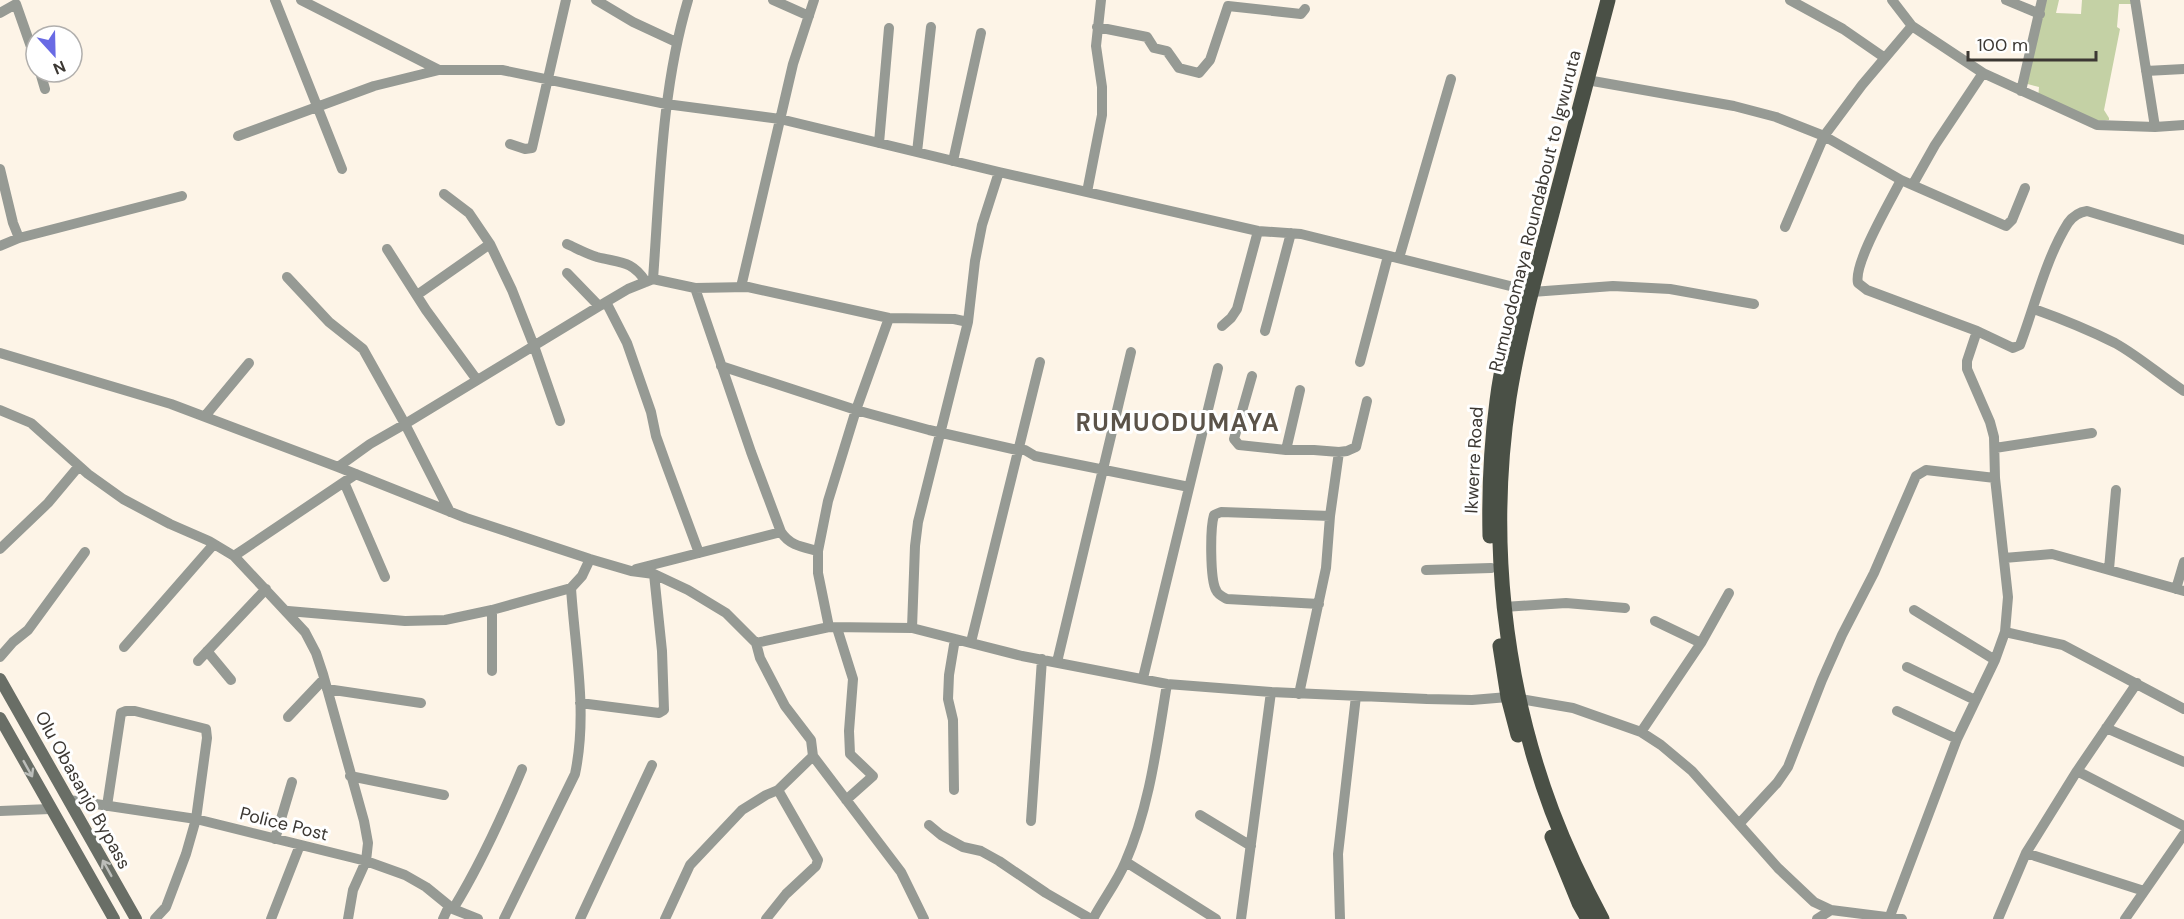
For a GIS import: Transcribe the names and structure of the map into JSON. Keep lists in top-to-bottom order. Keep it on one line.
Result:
{"streets":{"main road":["Rumuodomaya Roundabout to Igwuruta","Ikwerre Road","Olu Obasanjo Bypass"],"street":["Police Post"]},"crossings":[["Rumuodomaya Roundabout to Igwuruta","Ikwerre Road"],["Olu Obasanjo Bypass","Police Post"]],"districts":["RUMUODUMAYA"],"scale_bar":"100 m","north":"bottom"}
